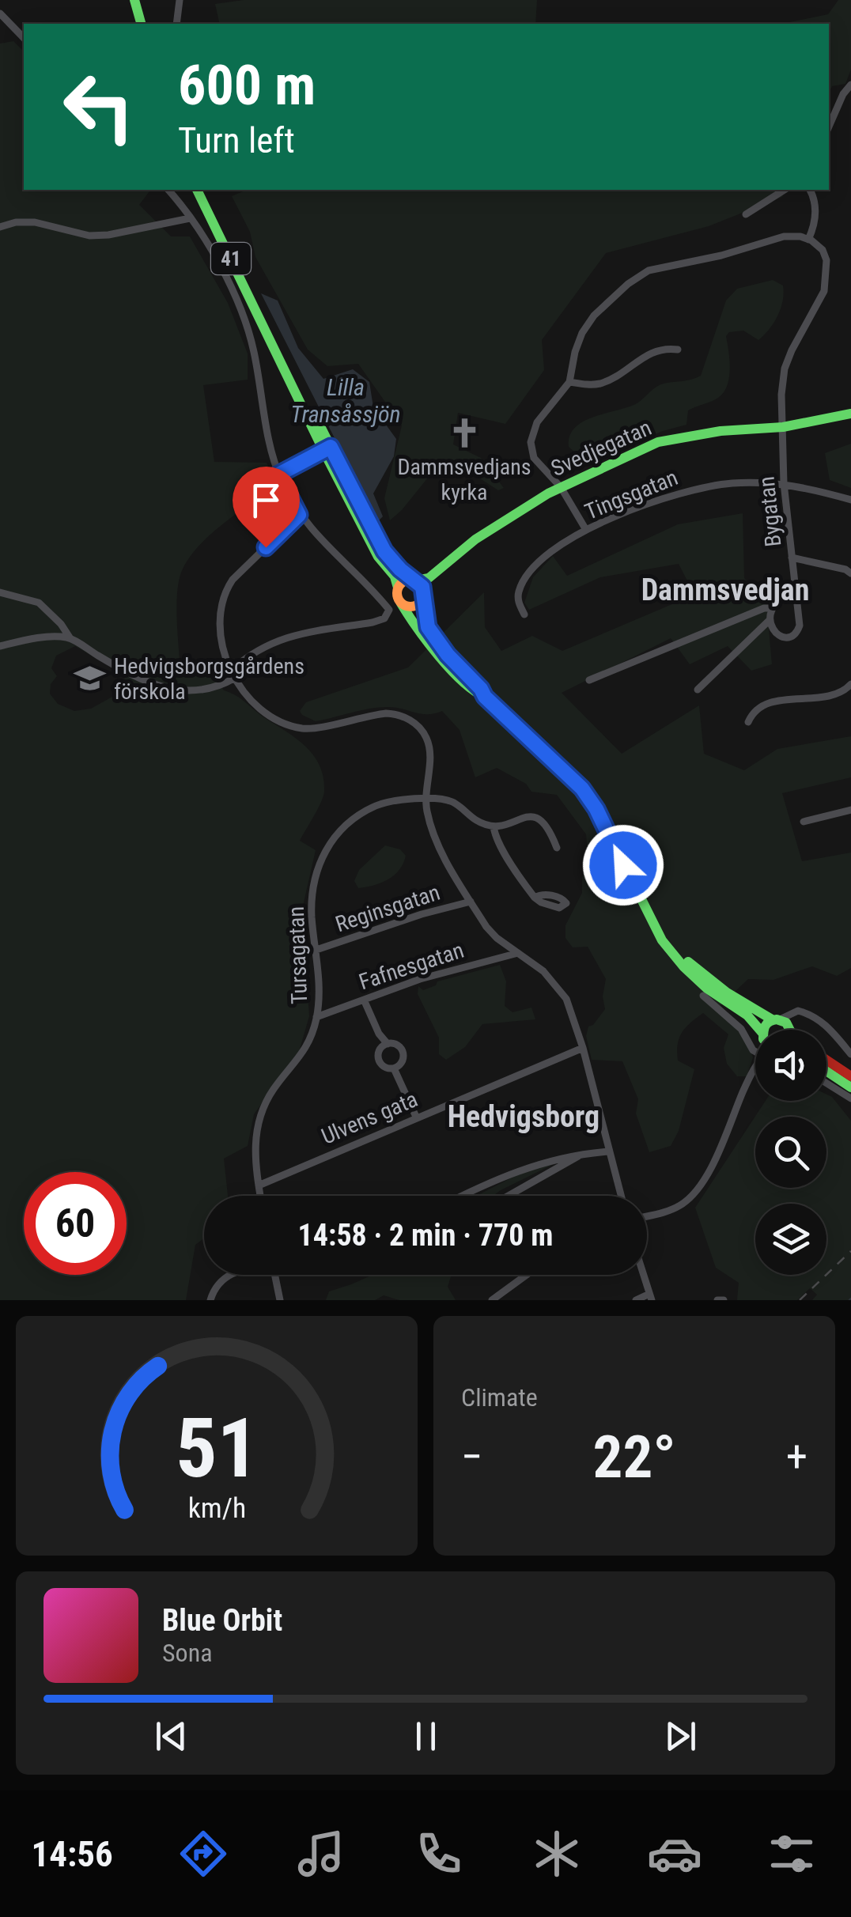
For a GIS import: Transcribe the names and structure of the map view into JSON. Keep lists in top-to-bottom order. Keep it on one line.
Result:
{"streets":{"main road":["41","Svedjegatan"],"street":["Tingsgatan","Bygatan","Reginsgatan","Tursagatan","Fafnesgatan","Ulvens gata"]},"crossings":[["41","Svedjegatan"],["Svedjegatan","Bygatan"],["Tingsgatan","Bygatan"],["Reginsgatan","Tursagatan"],["Tursagatan","Fafnesgatan"],["Tursagatan","Ulvens gata"]],"districts":["Dammsvedjan","Hedvigsborg"],"water":["Lilla Transåssjön"],"places":{"church":["Dammsvedjans kyrka"],"school or university":["Hedvigsborgsgårdens förskola"]},"page":{"turn":["600 m","Turn left"],"limit":"60","trip":"14:58 · 2 min · 770 m","tile":"Climate","heat":["−","22°","+"],"song":["Blue Orbit","Sona"],"tabs":"14:56","gauge":["51","km/h"]}}
